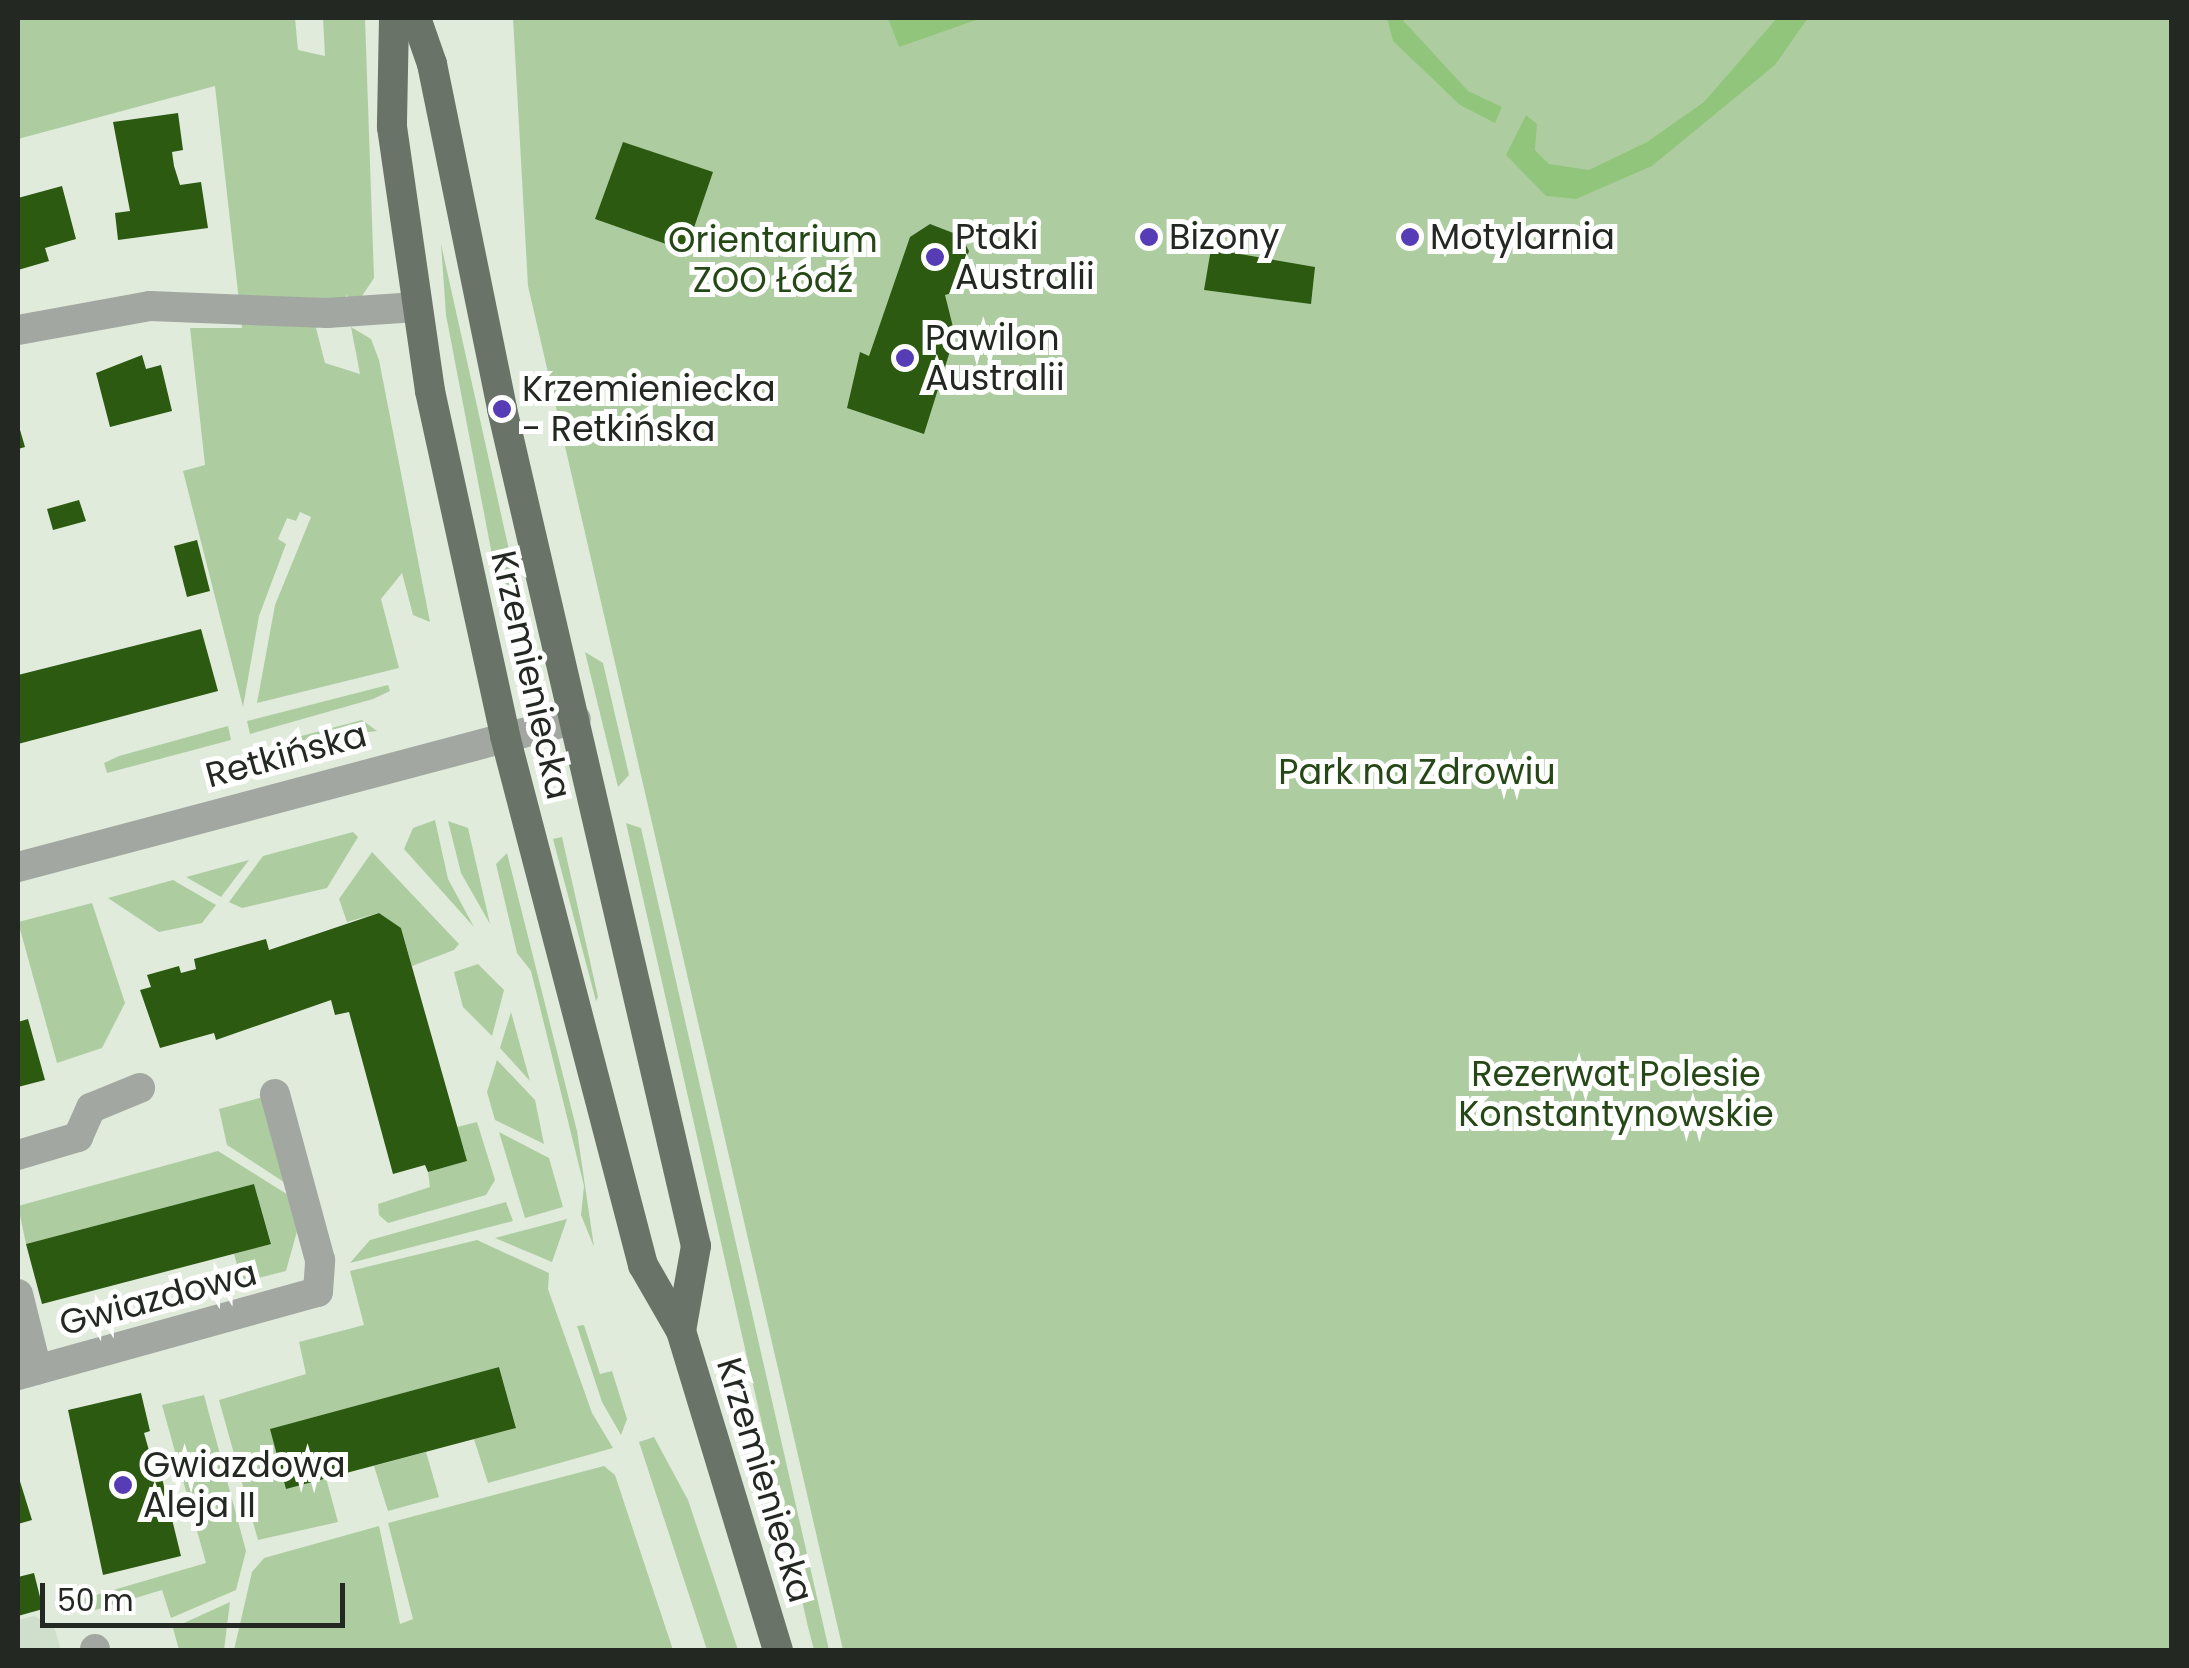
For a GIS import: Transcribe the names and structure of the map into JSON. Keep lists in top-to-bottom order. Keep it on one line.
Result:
{"streets":{"main road":["Krzemieniecka"],"street":["Retkińska","Gwiazdowa"]},"crossings":[["Krzemieniecka","Retkińska"]],"parks":["Orientarium ZOO Łódź","Park na Zdrowiu","Rezerwat Polesie Konstantynowskie"],"places":["Bizony","Motylarnia","Ptaki Australii","Pawilon Australii","Krzemieniecka - Retkińska","Gwiazdowa Aleja II"],"scale_bar":"50 m"}
